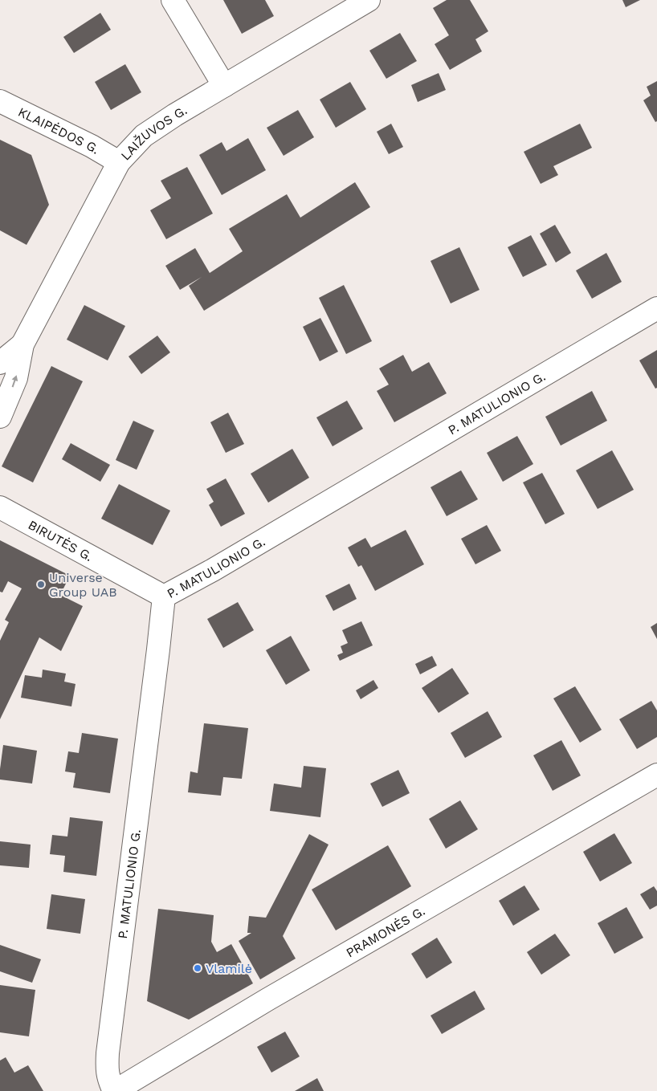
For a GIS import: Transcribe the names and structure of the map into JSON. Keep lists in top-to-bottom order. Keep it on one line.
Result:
{"streets":{"street":["KLAIPĖDOS G.","LAIŽUVOS G.","P. MATULIONIO G.","BIRUTĖS G.","PRAMONĖS G."]},"crossings":[["KLAIPĖDOS G.","LAIŽUVOS G."],["P. MATULIONIO G.","BIRUTĖS G."],["P. MATULIONIO G.","PRAMONĖS G."]],"places":["Universe Group UAB","Vlamilė"]}
